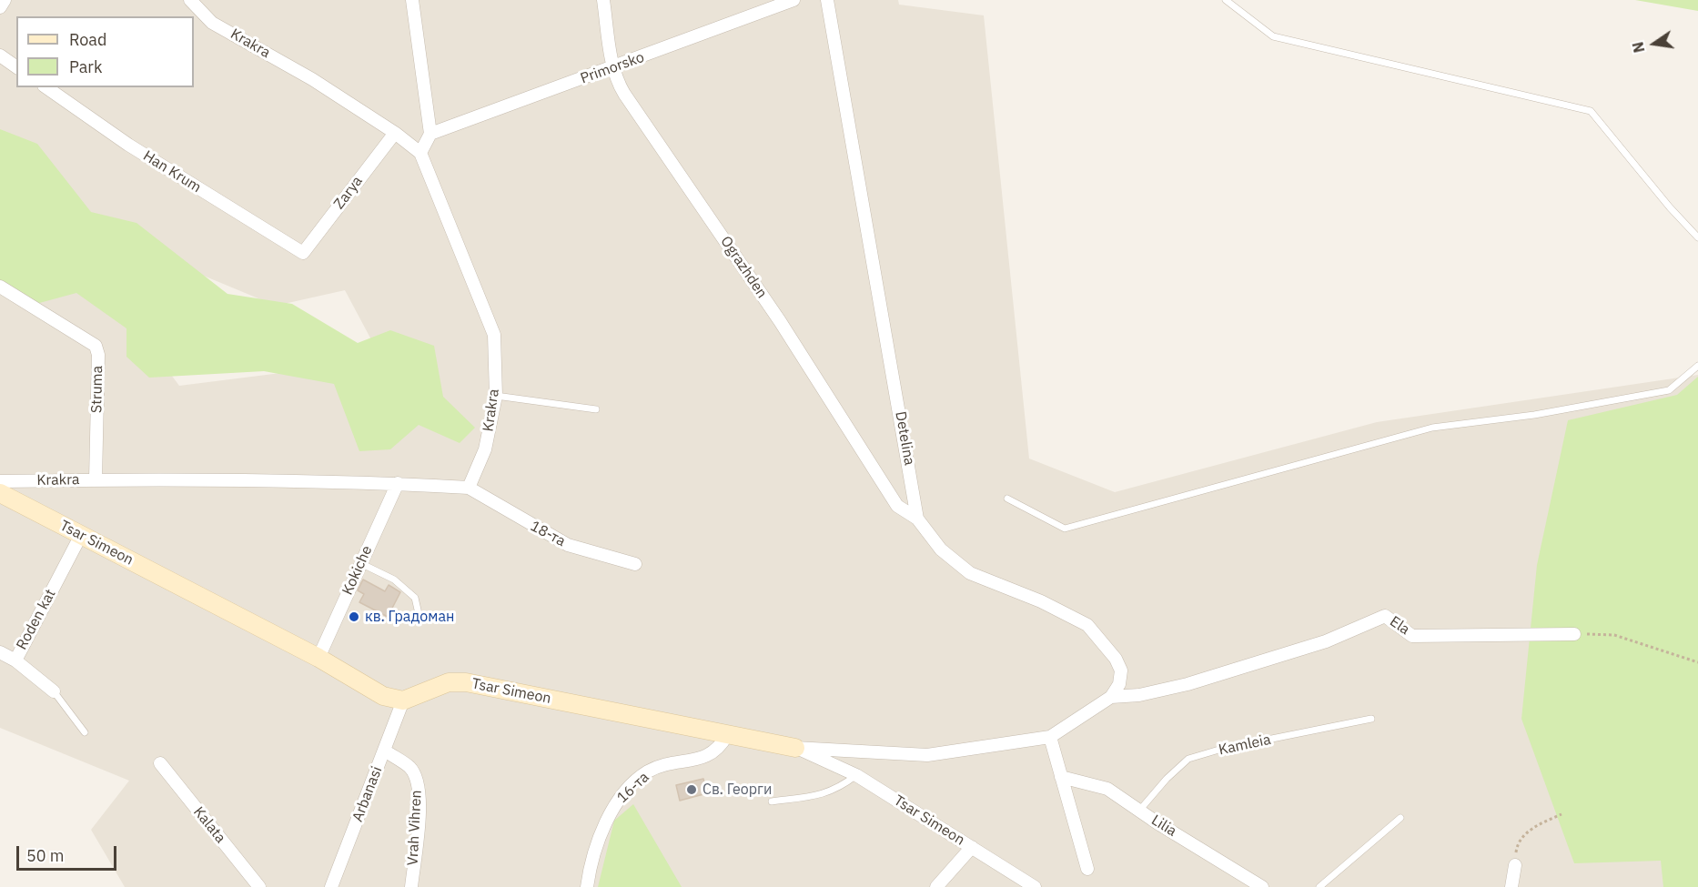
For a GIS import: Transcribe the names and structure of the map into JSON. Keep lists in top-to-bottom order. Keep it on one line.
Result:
{"streets":{"street":["Krakra","Primorsko","Han Krum","Zarya","Ograzhden","Struma","Detelina","18-та","Tsar Simeon","Kokiche","Roden kat","Ela","16-та","Arbanasi","Kalata","Lilia","Vrah Vihren"],"lane":["Kamleia"]},"crossings":[["Krakra","Zarya"],["Krakra","Struma"],["Krakra","18-та"],["Krakra","Kokiche"],["Primorsko","Ograzhden"],["Han Krum","Zarya"],["Ograzhden","Detelina"],["Detelina","Ela"],["Tsar Simeon","Kokiche"],["Tsar Simeon","Roden kat"],["Tsar Simeon","16-та"],["Tsar Simeon","Arbanasi"],["Kamleia","Lilia"],["Arbanasi","Vrah Vihren"]],"places":["кв. Градоман","Св. Георги"],"legend":["Road","Park"],"scale_bar":"50 m","north":"left"}
